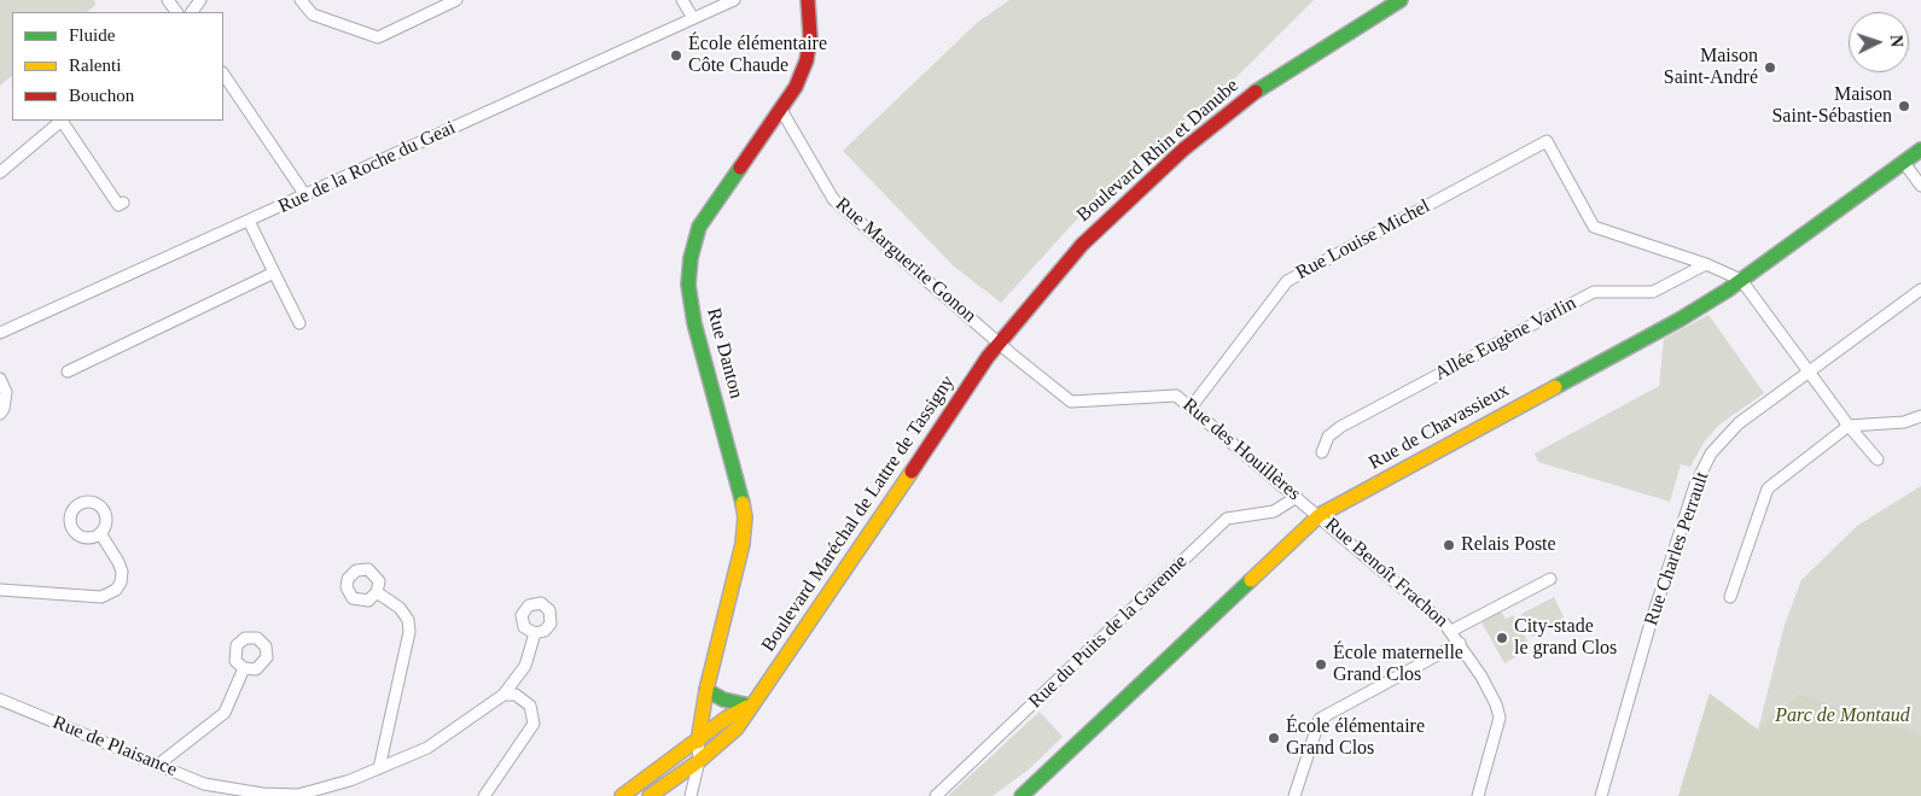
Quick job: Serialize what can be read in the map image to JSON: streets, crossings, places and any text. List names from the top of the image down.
{
  "streets": {
    "street": [
      "Boulevard Rhin et Danube",
      "Rue de la Roche du Geai",
      "Rue Louise Michel",
      "Rue Marguerite Gonon",
      "Allée Eugène Varlin",
      "Rue Danton",
      "Rue de Chavassieux",
      "Rue des Houillères",
      "Boulevard Maréchal de Lattre de Tassigny",
      "Rue Charles Perrault",
      "Rue Benoît Frachon",
      "Rue du Puits de la Garenne",
      "Rue de Plaisance"
    ]
  },
  "crossings": [
    ["Boulevard Rhin et Danube", "Rue Marguerite Gonon"],
    ["Boulevard Rhin et Danube", "Rue des Houillères"],
    ["Boulevard Rhin et Danube", "Boulevard Maréchal de Lattre de Tassigny"],
    ["Rue Louise Michel", "Allée Eugène Varlin"],
    ["Rue Louise Michel", "Rue des Houillères"],
    ["Rue Marguerite Gonon", "Rue Danton"],
    ["Rue Marguerite Gonon", "Rue des Houillères"],
    ["Rue Marguerite Gonon", "Boulevard Maréchal de Lattre de Tassigny"],
    ["Rue Danton", "Boulevard Maréchal de Lattre de Tassigny"],
    ["Rue de Chavassieux", "Rue des Houillères"],
    ["Rue de Chavassieux", "Rue Benoît Frachon"],
    ["Rue des Houillères", "Boulevard Maréchal de Lattre de Tassigny"],
    ["Rue des Houillères", "Rue Benoît Frachon"],
    ["Rue des Houillères", "Rue du Puits de la Garenne"]
  ],
  "parks": ["Parc de Montaud"],
  "places": [
    "École élémentaire Côte Chaude",
    "Maison Saint-André",
    "Maison Saint-Sébastien",
    "Relais Poste",
    "City-stade le grand Clos",
    "École maternelle Grand Clos",
    "École élémentaire Grand Clos"
  ],
  "legend": ["Fluide", "Ralenti", "Bouchon"],
  "north": "right"
}
